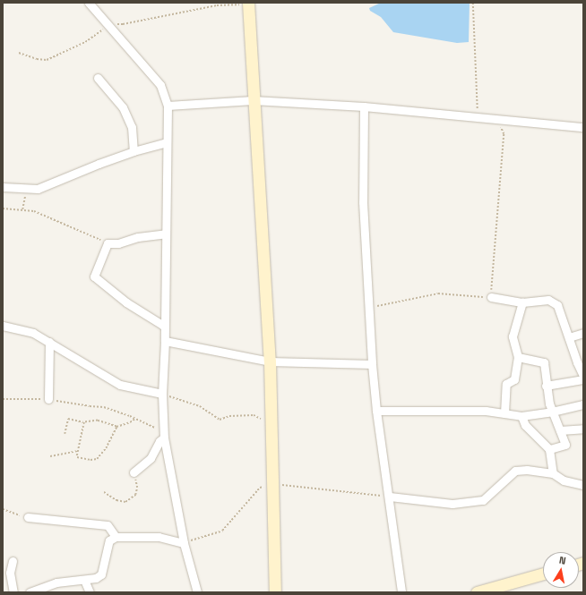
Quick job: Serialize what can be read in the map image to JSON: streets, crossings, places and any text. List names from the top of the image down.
{
  "north": "top"
}
